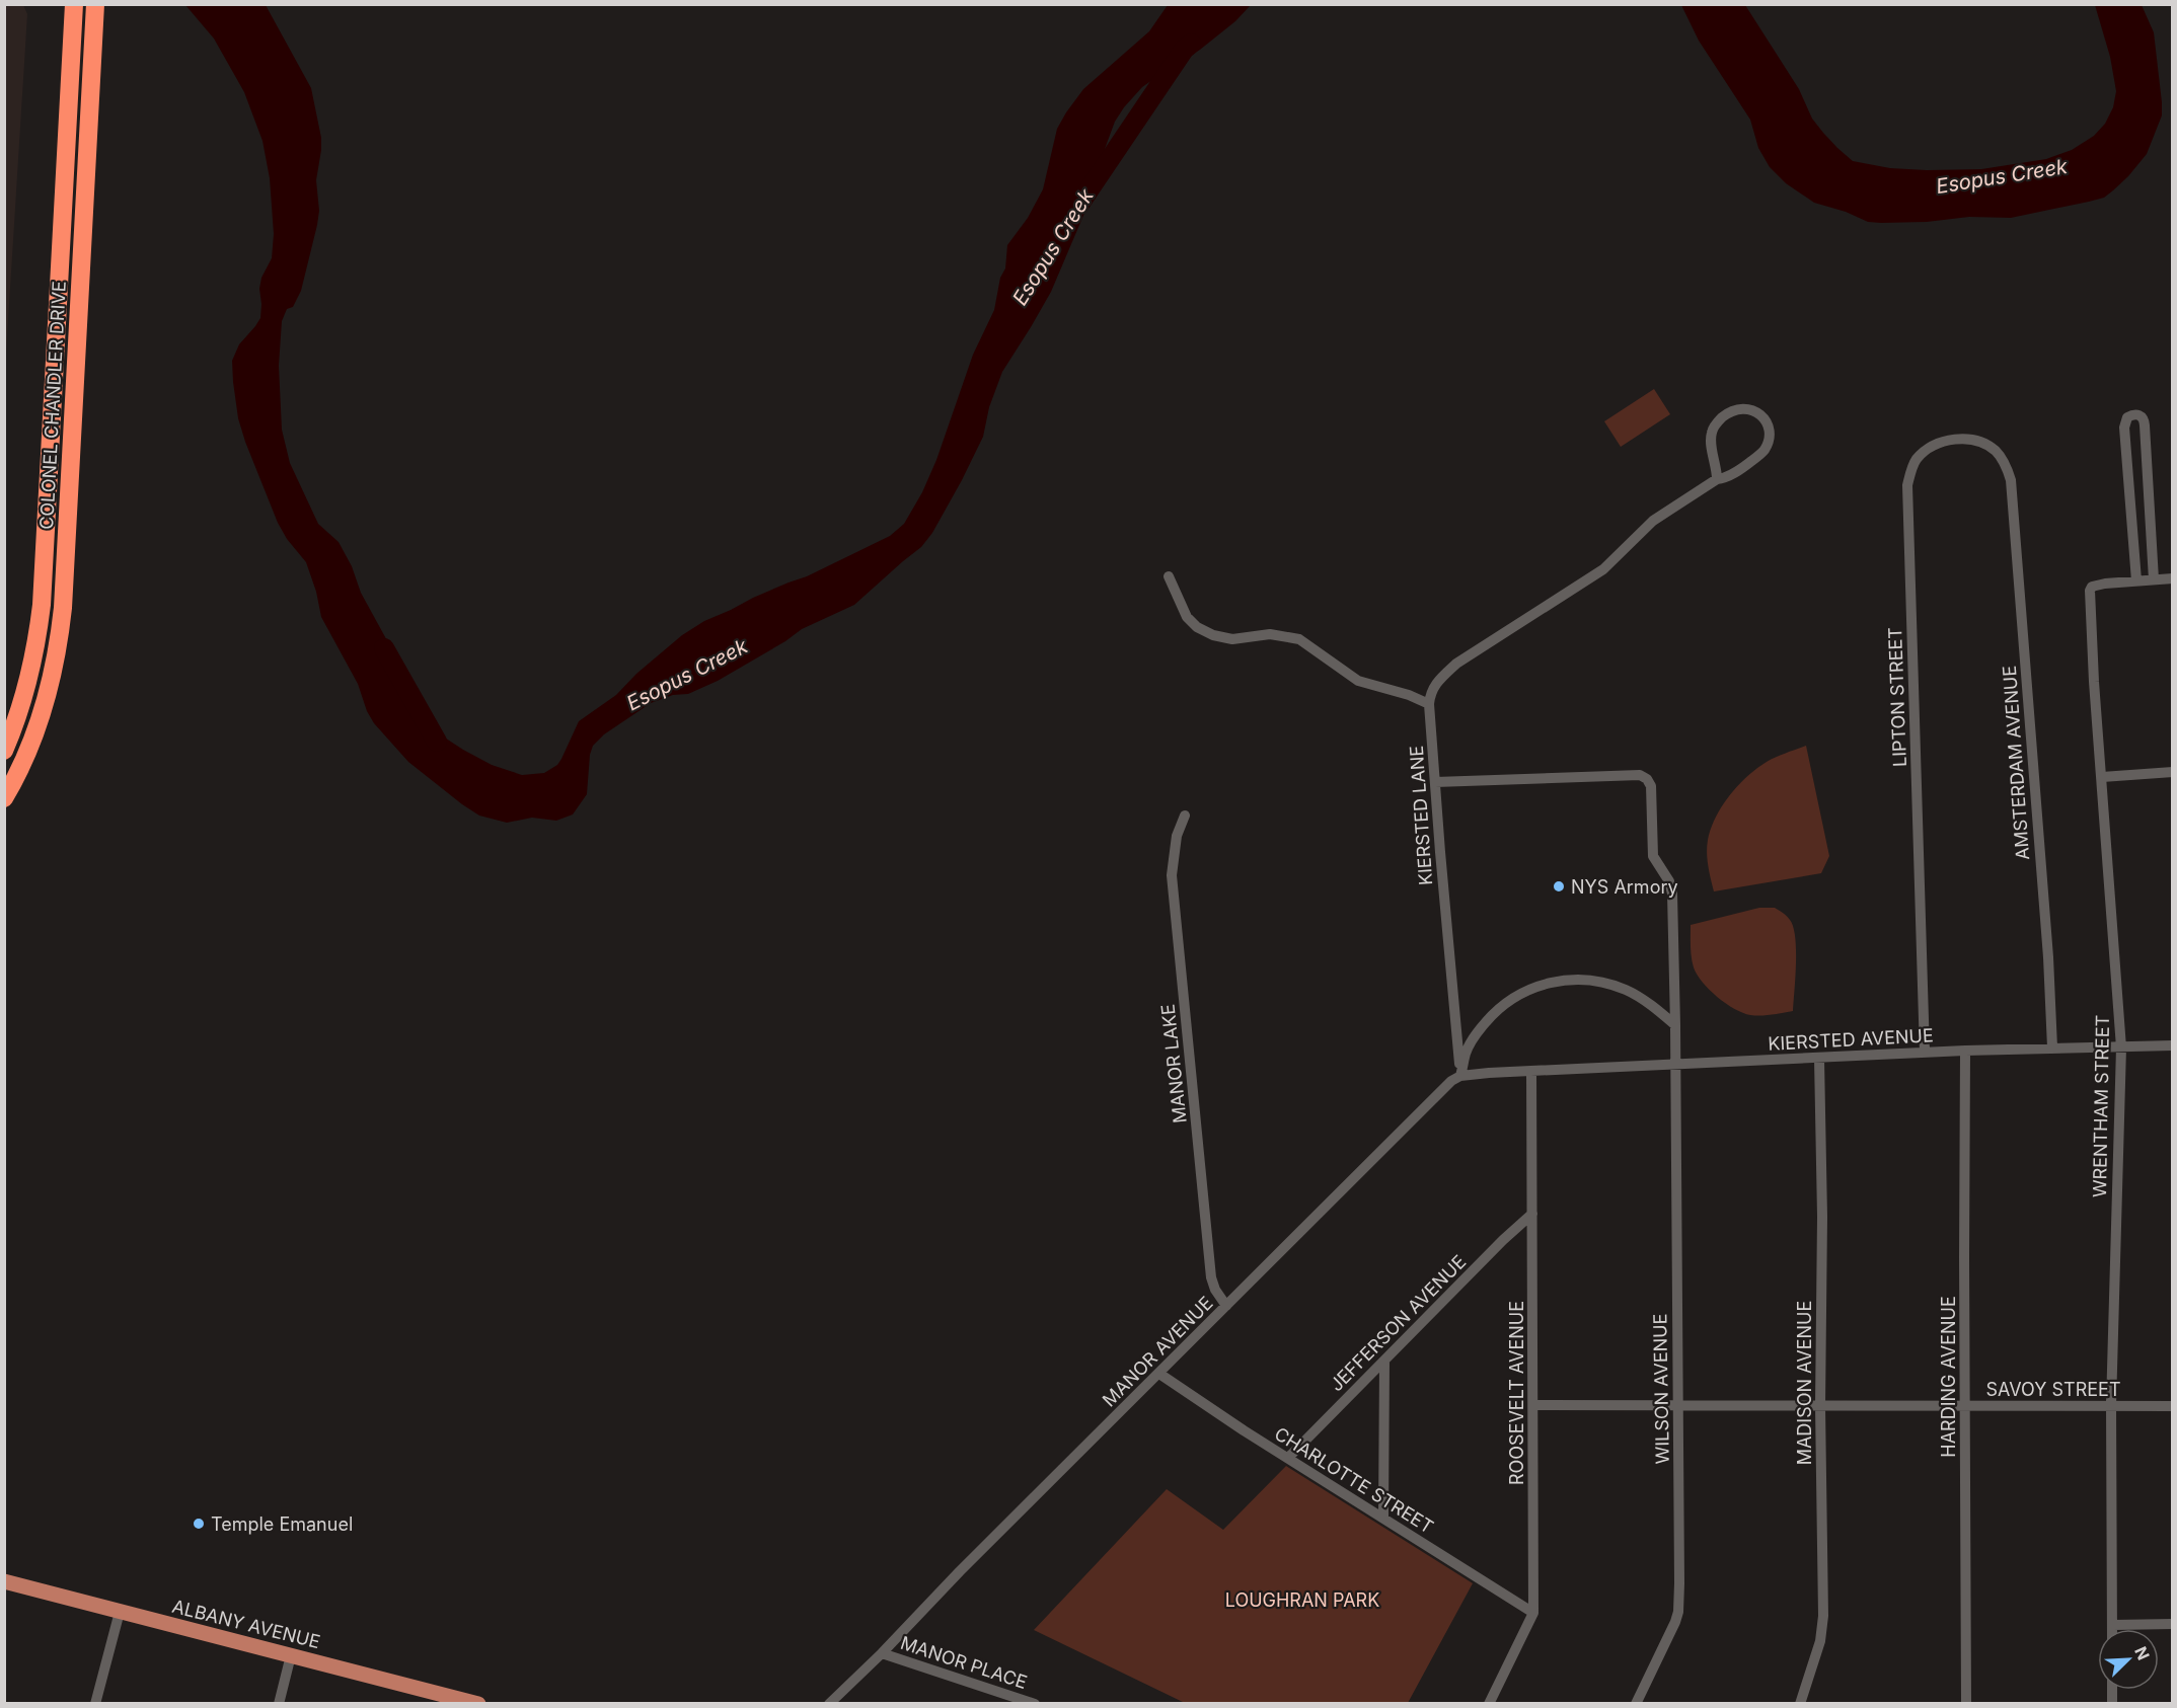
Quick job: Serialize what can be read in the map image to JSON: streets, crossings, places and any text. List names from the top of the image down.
{
  "streets": {
    "highway": ["COLONEL CHANDLER DRIVE"],
    "main road": ["ALBANY AVENUE"],
    "street": [
      "LIPTON STREET",
      "AMSTERDAM AVENUE",
      "KIERSTED LANE",
      "KIERSTED AVENUE",
      "MANOR LAKE",
      "WRENTHAM STREET",
      "JEFFERSON AVENUE",
      "MANOR AVENUE",
      "HARDING AVENUE",
      "MADISON AVENUE",
      "WILSON AVENUE",
      "SAVOY STREET",
      "ROOSEVELT AVENUE",
      "CHARLOTTE STREET",
      "MANOR PLACE"
    ]
  },
  "crossings": [
    ["LIPTON STREET", "AMSTERDAM AVENUE"],
    ["LIPTON STREET", "KIERSTED AVENUE"],
    ["AMSTERDAM AVENUE", "KIERSTED AVENUE"],
    ["KIERSTED LANE", "MANOR AVENUE"],
    ["KIERSTED LANE", "WILSON AVENUE"],
    ["KIERSTED AVENUE", "WRENTHAM STREET"],
    ["KIERSTED AVENUE", "HARDING AVENUE"],
    ["KIERSTED AVENUE", "MADISON AVENUE"],
    ["KIERSTED AVENUE", "WILSON AVENUE"],
    ["KIERSTED AVENUE", "ROOSEVELT AVENUE"],
    ["MANOR LAKE", "MANOR AVENUE"],
    ["WRENTHAM STREET", "SAVOY STREET"],
    ["JEFFERSON AVENUE", "ROOSEVELT AVENUE"],
    ["JEFFERSON AVENUE", "CHARLOTTE STREET"],
    ["MANOR AVENUE", "CHARLOTTE STREET"],
    ["MANOR AVENUE", "MANOR PLACE"],
    ["HARDING AVENUE", "SAVOY STREET"],
    ["MADISON AVENUE", "SAVOY STREET"],
    ["WILSON AVENUE", "SAVOY STREET"],
    ["SAVOY STREET", "ROOSEVELT AVENUE"],
    ["ROOSEVELT AVENUE", "CHARLOTTE STREET"]
  ],
  "water": ["Esopus Creek"],
  "parks": ["LOUGHRAN PARK"],
  "places": ["NYS Armory", "Temple Emanuel"],
  "north": "top right"
}
